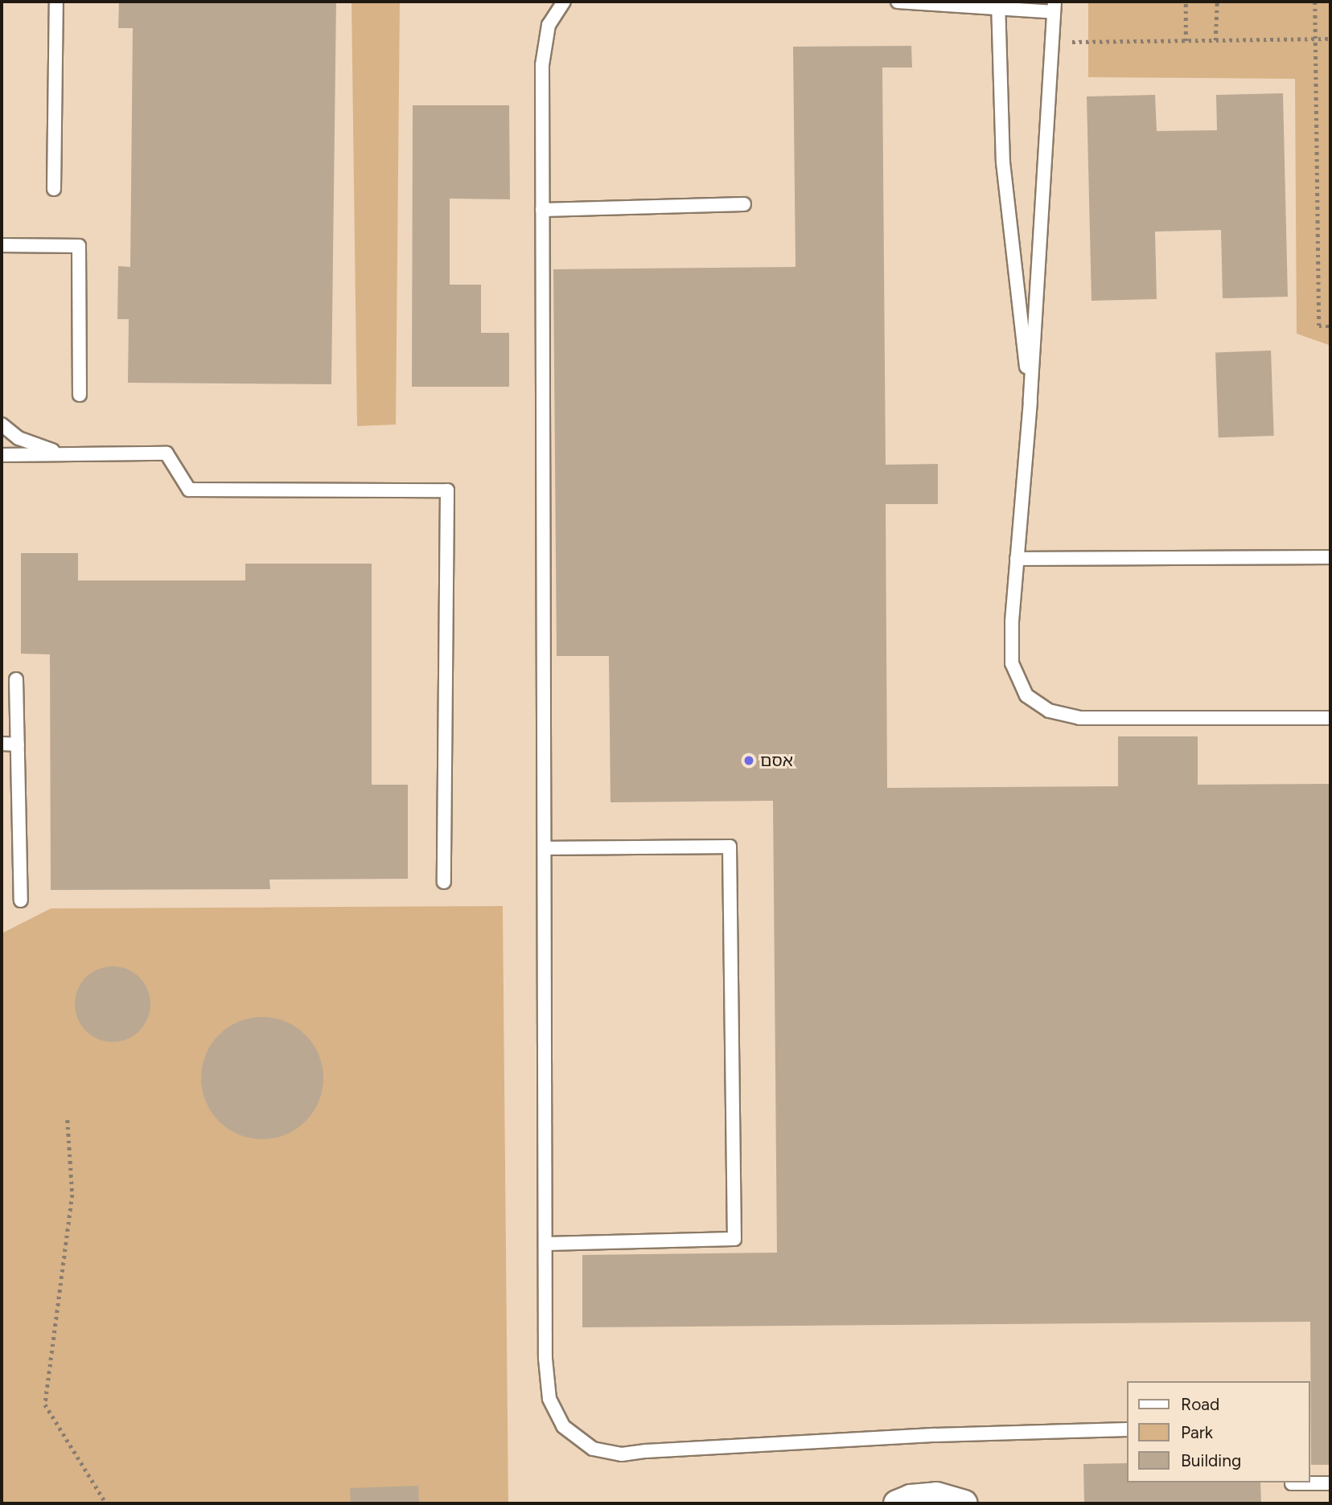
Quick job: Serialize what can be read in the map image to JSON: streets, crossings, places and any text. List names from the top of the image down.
{
  "places": ["אסם"],
  "legend": ["Road", "Park", "Building"]
}
